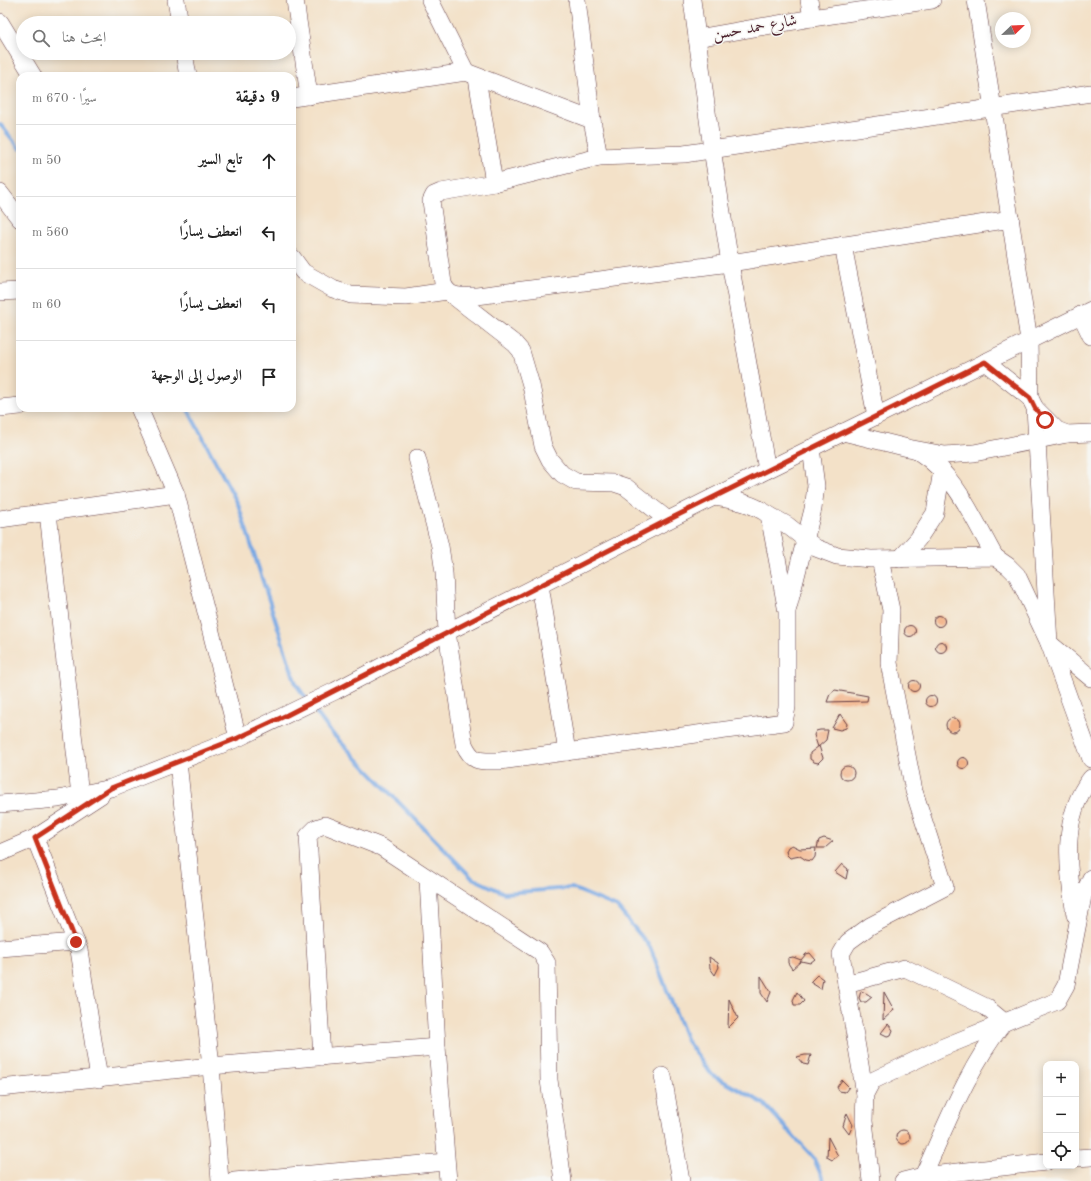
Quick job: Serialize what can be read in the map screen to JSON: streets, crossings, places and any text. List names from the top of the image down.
{
  "streets": {
    "street": ["شارع حمد حسن"]
  },
  "north": "top right",
  "page": {
    "search": "ابحث هنا",
    "heading": ["9 دقيقة", "سيرًا · 670 m"],
    "list": [
      ["تابع السير", "50 m"],
      ["انعطف يسارًا", "560 m"],
      ["انعطف يسارًا", "60 m"],
      "الوصول إلى الوجهة"
    ],
    "map_buttons": ["+", "−"]
  }
}
